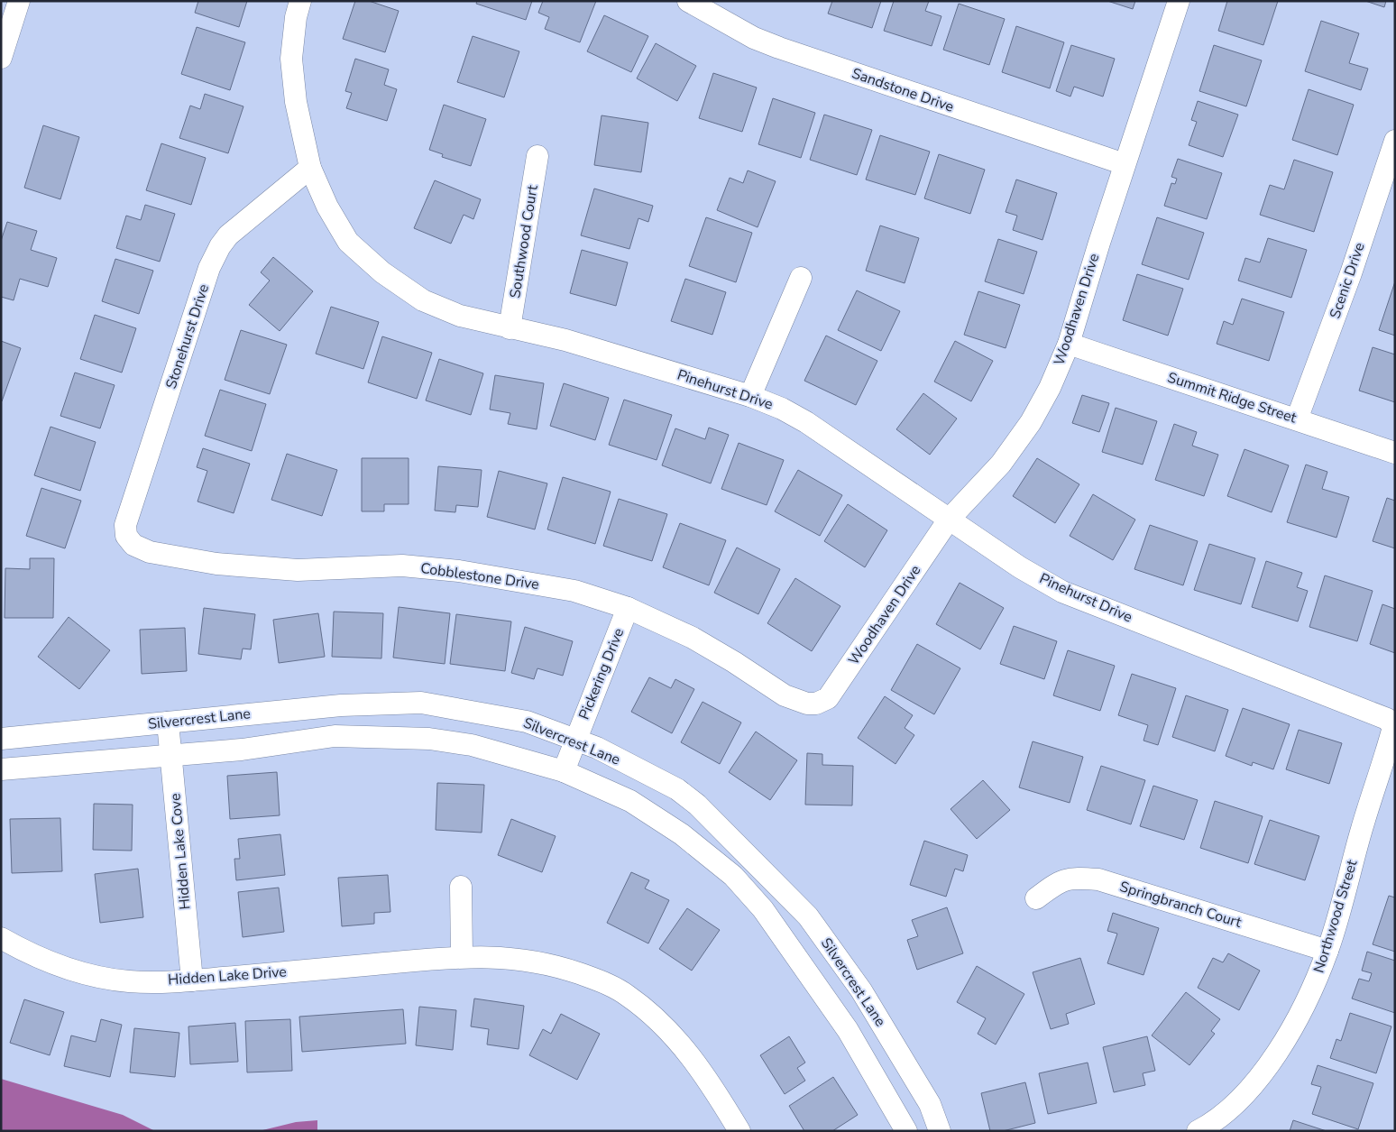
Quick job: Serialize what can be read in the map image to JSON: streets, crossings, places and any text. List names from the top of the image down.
{
  "streets": {
    "street": [
      "Sandstone Drive",
      "Southwood Court",
      "Scenic Drive",
      "Woodhaven Drive",
      "Stonehurst Drive",
      "Pinehurst Drive",
      "Summit Ridge Street",
      "Cobblestone Drive",
      "Pickering Drive",
      "Silvercrest Lane",
      "Hidden Lake Cove",
      "Springbranch Court",
      "Northwood Street",
      "Hidden Lake Drive"
    ]
  },
  "crossings": [
    ["Sandstone Drive", "Woodhaven Drive"],
    ["Southwood Court", "Pinehurst Drive"],
    ["Scenic Drive", "Summit Ridge Street"],
    ["Woodhaven Drive", "Pinehurst Drive"],
    ["Woodhaven Drive", "Summit Ridge Street"],
    ["Woodhaven Drive", "Cobblestone Drive"],
    ["Stonehurst Drive", "Pinehurst Drive"],
    ["Stonehurst Drive", "Cobblestone Drive"],
    ["Pinehurst Drive", "Northwood Street"],
    ["Cobblestone Drive", "Pickering Drive"],
    ["Pickering Drive", "Silvercrest Lane"],
    ["Silvercrest Lane", "Hidden Lake Cove"],
    ["Hidden Lake Cove", "Hidden Lake Drive"],
    ["Springbranch Court", "Northwood Street"]
  ]
}
